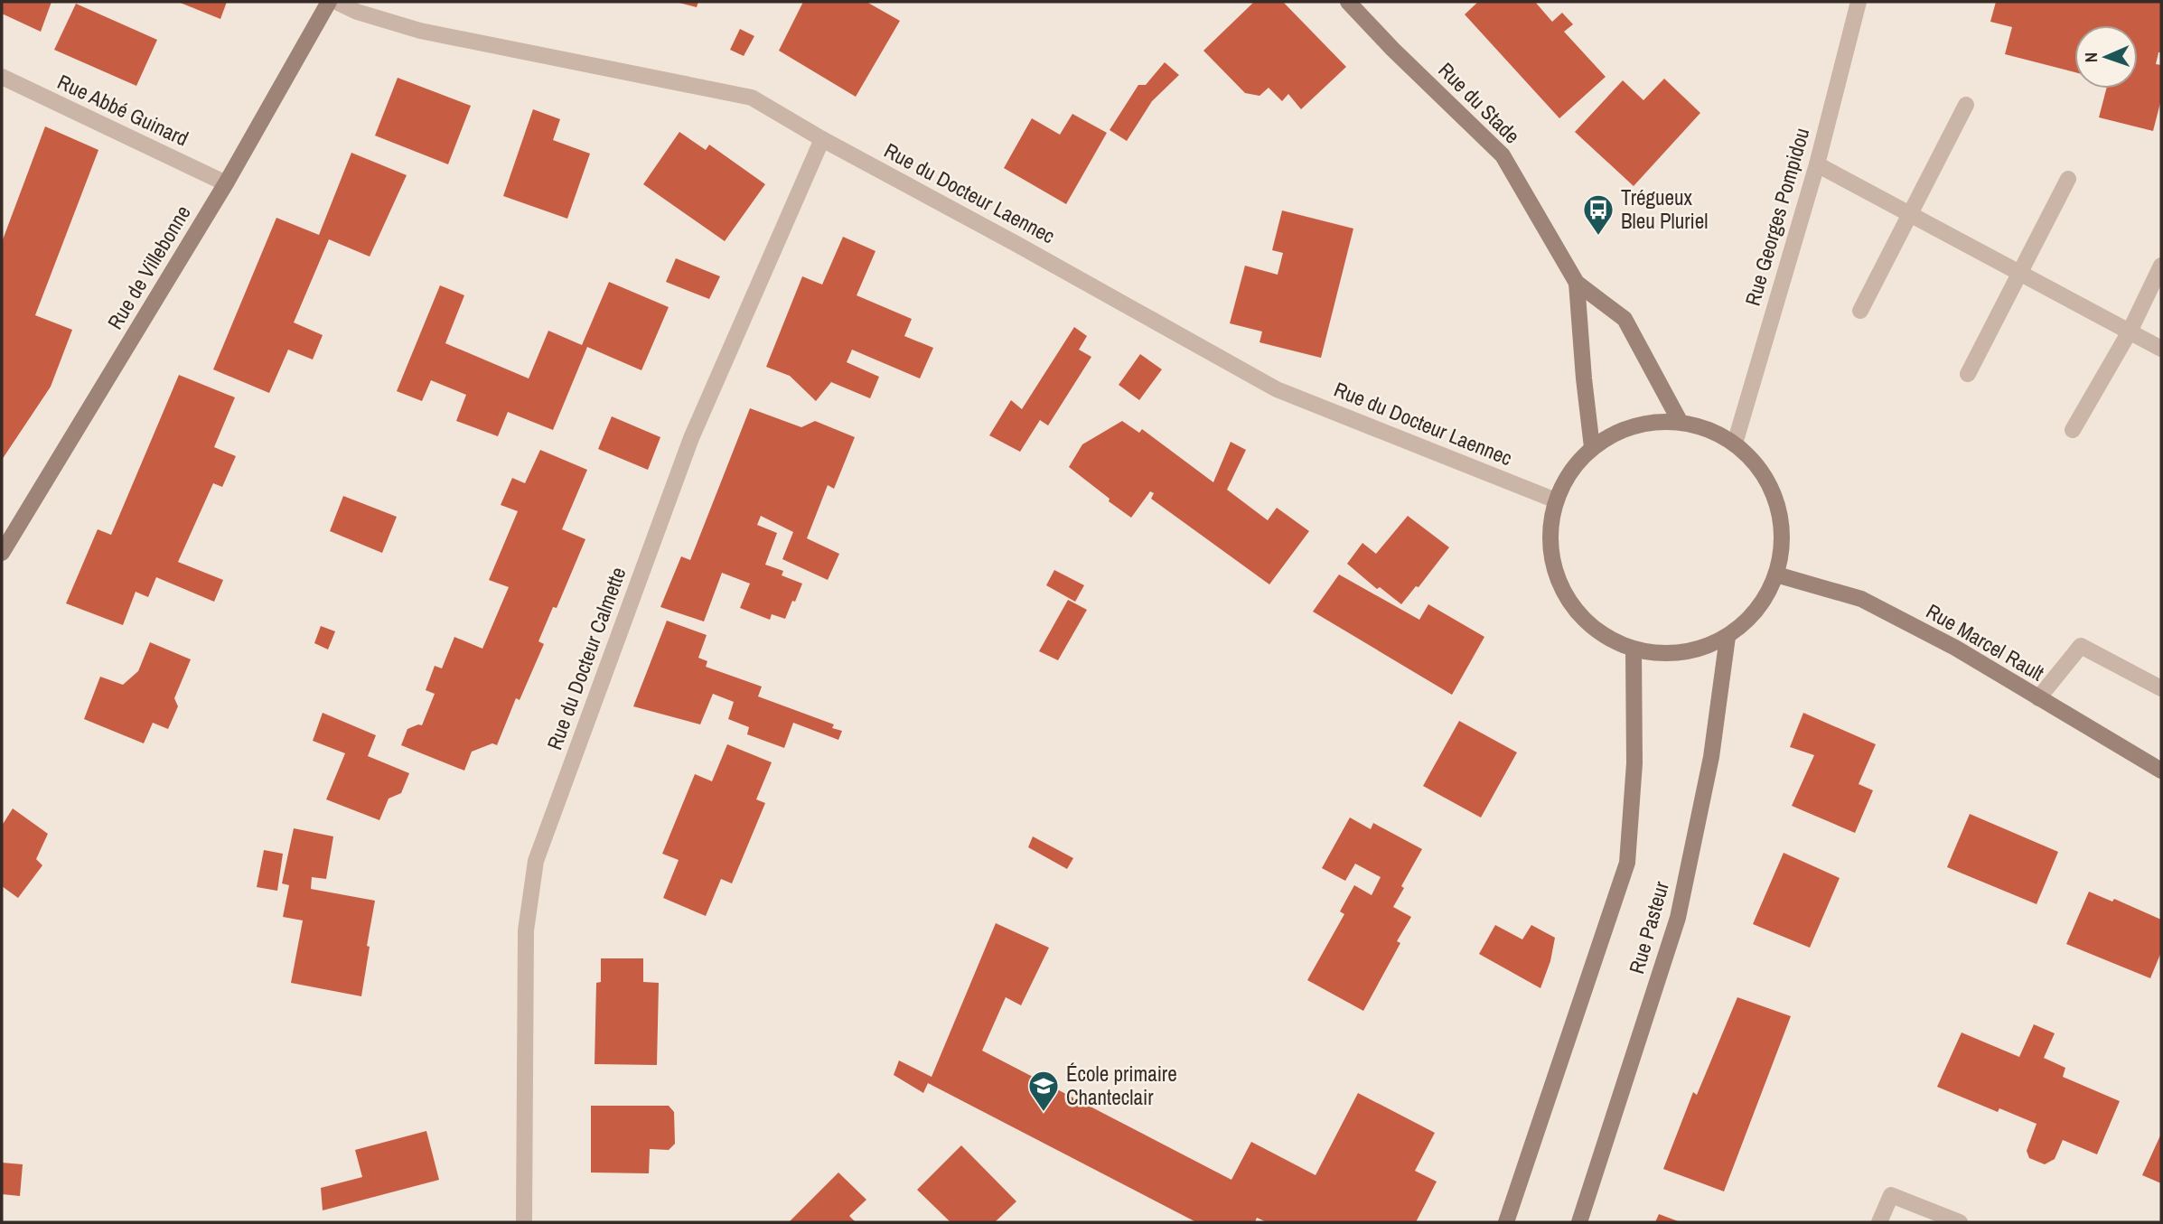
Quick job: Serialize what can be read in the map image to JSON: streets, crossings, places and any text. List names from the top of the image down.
{
  "streets": {
    "street": [
      "Rue du Stade",
      "Rue Abbé Guinard",
      "Rue du Docteur Laennec",
      "Rue Georges Pompidou",
      "Rue de Villebonne",
      "Rue Marcel Rault",
      "Rue du Docteur Calmette",
      "Rue Pasteur"
    ]
  },
  "crossings": [
    ["Rue Abbé Guinard", "Rue de Villebonne"],
    ["Rue du Docteur Laennec", "Rue du Docteur Calmette"]
  ],
  "places": {
    "bus stop": ["Trégueux Bleu Pluriel"],
    "school or university": ["École primaire Chanteclair"]
  },
  "north": "left"
}
